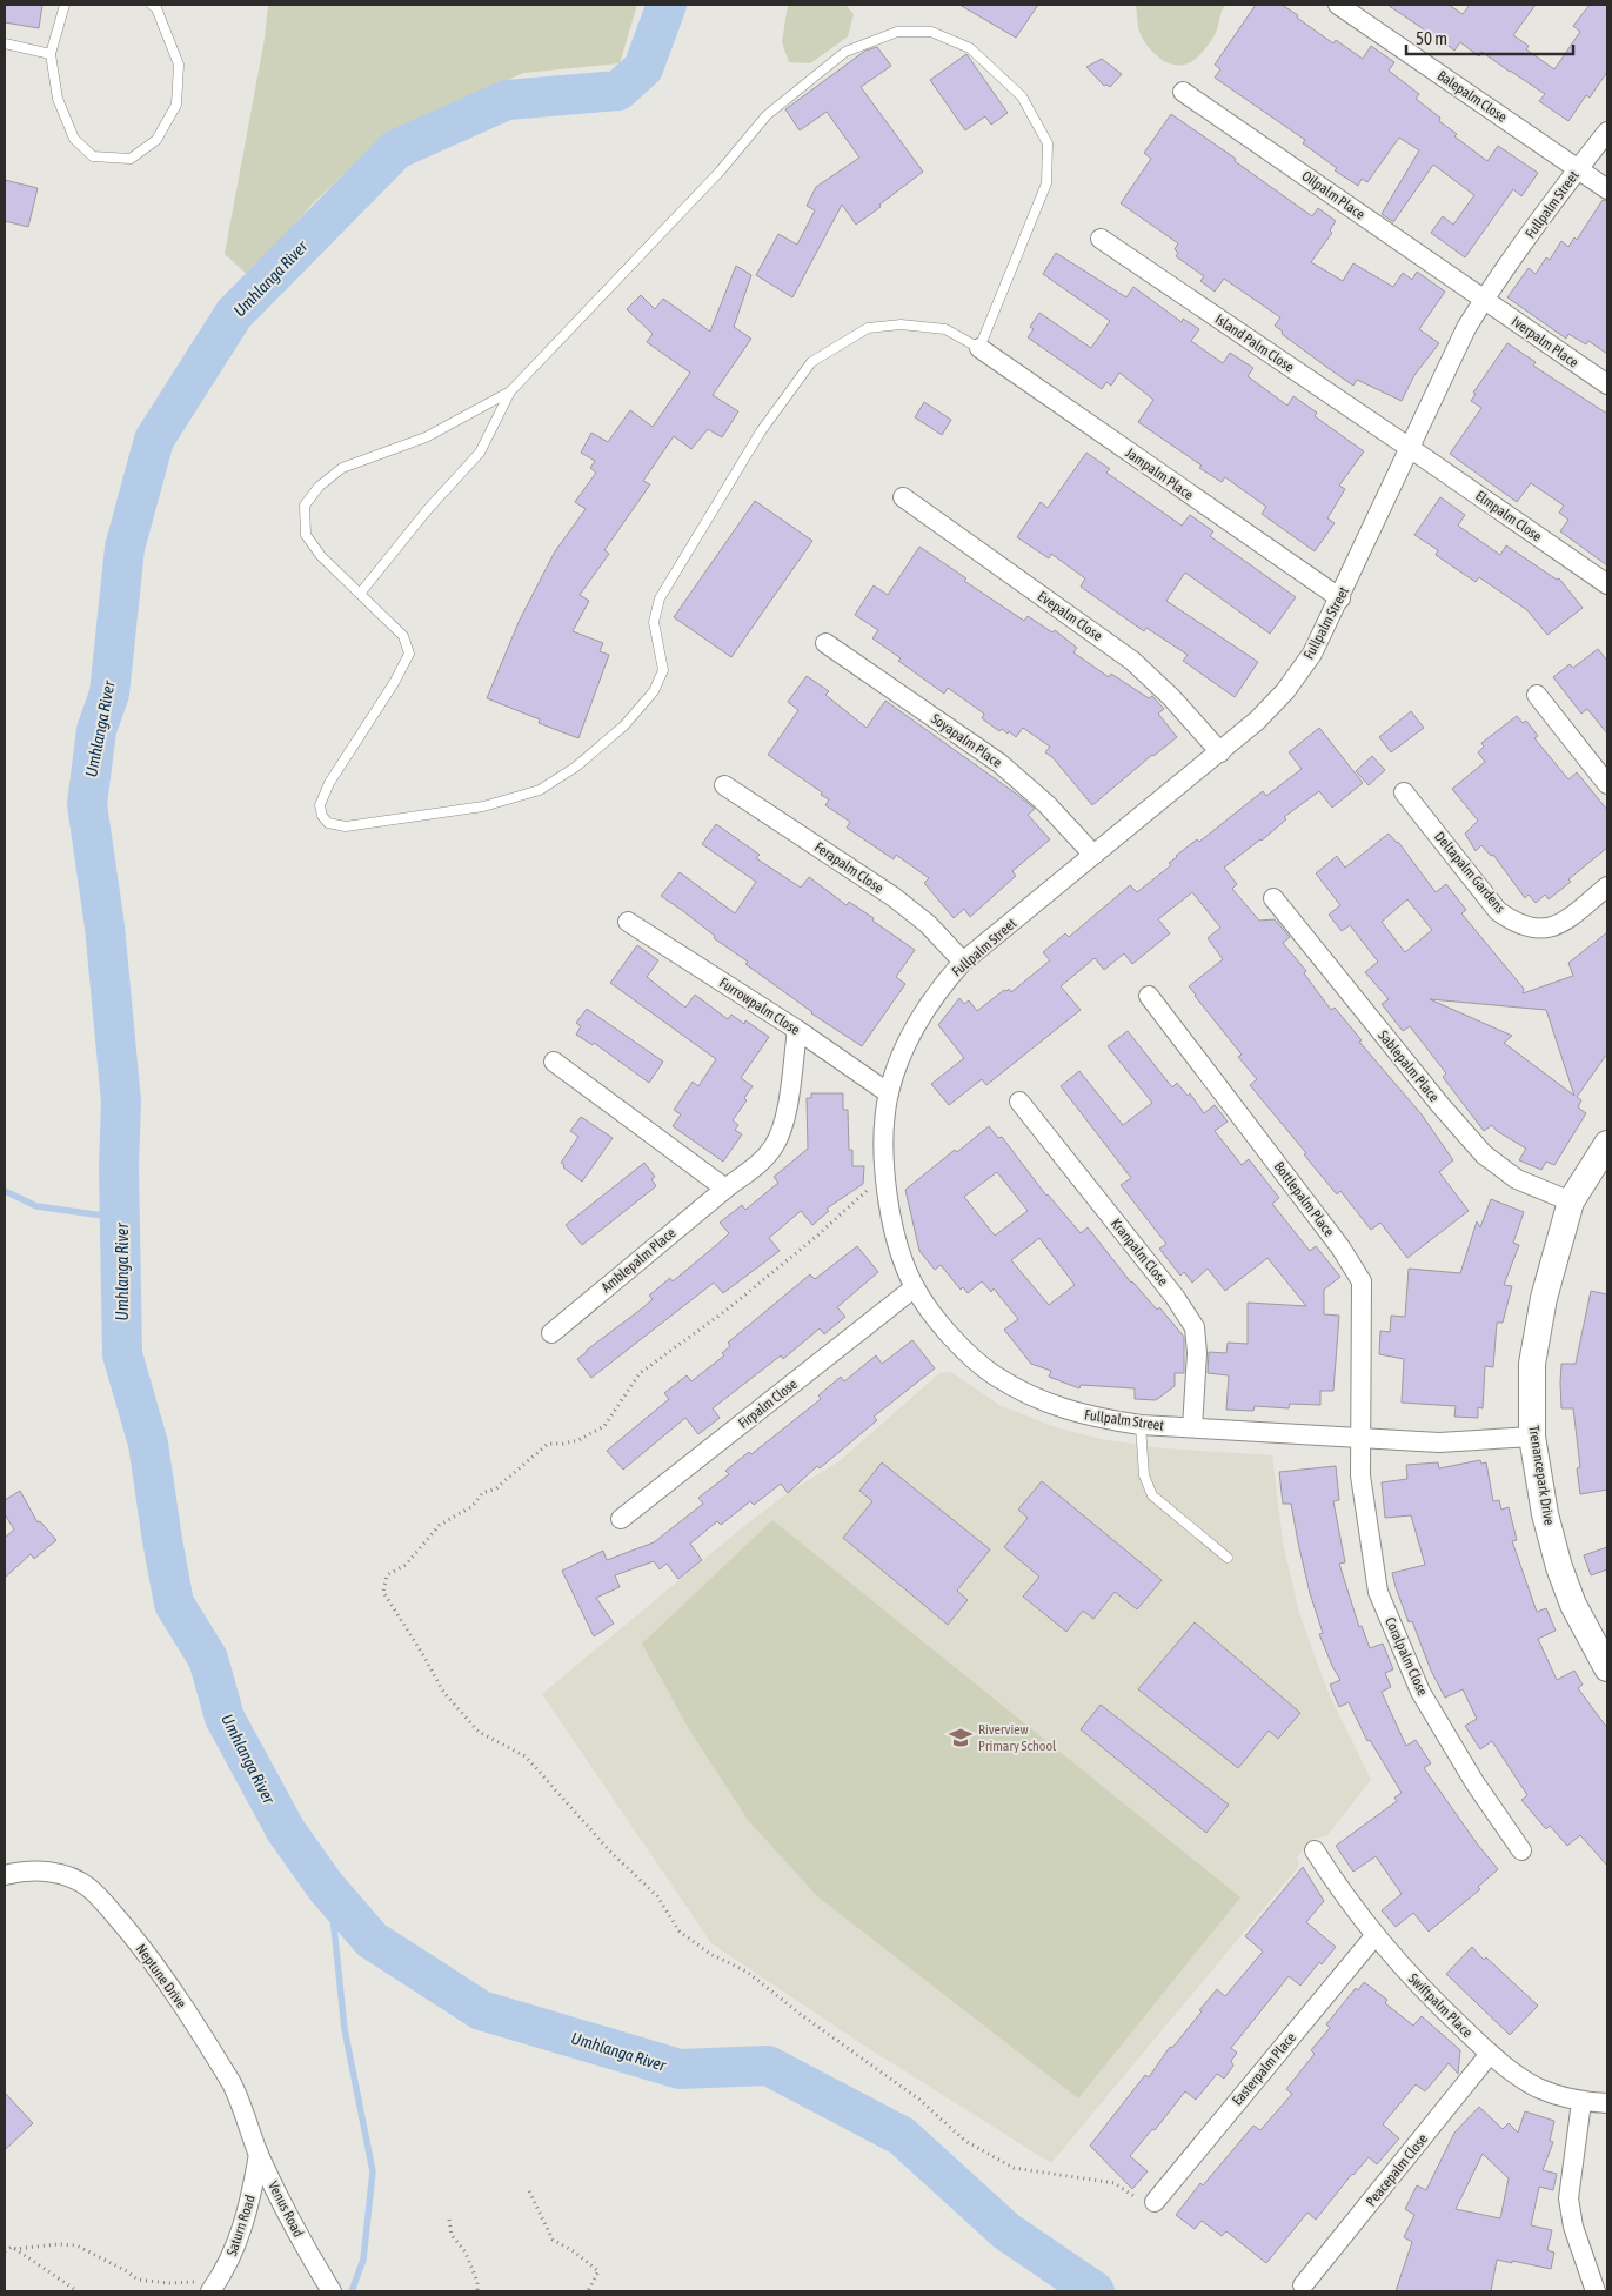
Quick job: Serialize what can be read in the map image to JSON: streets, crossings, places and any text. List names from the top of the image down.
{
  "streets": {
    "street": [
      "Balepalm Close",
      "Oilpalm Place",
      "Fullpalm Street",
      "Iverpalm Place",
      "Island Palm Close",
      "Jampalm Place",
      "Elmpalm Close",
      "Evepalm Close",
      "Soyapalm Place",
      "Ferapalm Close",
      "Deltapalm Gardens",
      "Furrowpalm Close",
      "Sablepalm Place",
      "Bottlepalm Place",
      "Kranpalm Close",
      "Amblepalm Place",
      "Firpalm Close",
      "Trenancepark Drive",
      "Coralpalm Close",
      "Neptune Drive",
      "Swiftpalm Place",
      "Easterpalm Place",
      "Peacepalm Close",
      "Venus Road",
      "Saturn Road"
    ]
  },
  "crossings": [
    ["Balepalm Close", "Fullpalm Street"],
    ["Oilpalm Place", "Fullpalm Street"],
    ["Oilpalm Place", "Iverpalm Place"],
    ["Fullpalm Street", "Iverpalm Place"],
    ["Fullpalm Street", "Island Palm Close"],
    ["Fullpalm Street", "Jampalm Place"],
    ["Fullpalm Street", "Elmpalm Close"],
    ["Fullpalm Street", "Evepalm Close"],
    ["Fullpalm Street", "Soyapalm Place"],
    ["Fullpalm Street", "Ferapalm Close"],
    ["Fullpalm Street", "Furrowpalm Close"],
    ["Fullpalm Street", "Bottlepalm Place"],
    ["Fullpalm Street", "Kranpalm Close"],
    ["Fullpalm Street", "Firpalm Close"],
    ["Fullpalm Street", "Trenancepark Drive"],
    ["Fullpalm Street", "Coralpalm Close"],
    ["Island Palm Close", "Elmpalm Close"],
    ["Furrowpalm Close", "Amblepalm Place"],
    ["Sablepalm Place", "Trenancepark Drive"],
    ["Bottlepalm Place", "Coralpalm Close"],
    ["Neptune Drive", "Venus Road"],
    ["Neptune Drive", "Saturn Road"],
    ["Swiftpalm Place", "Easterpalm Place"],
    ["Swiftpalm Place", "Peacepalm Close"],
    ["Venus Road", "Saturn Road"]
  ],
  "water": ["Umhlanga River"],
  "places": {
    "school or university": ["Riverview Primary School"]
  },
  "scale_bar": "50 m"
}
